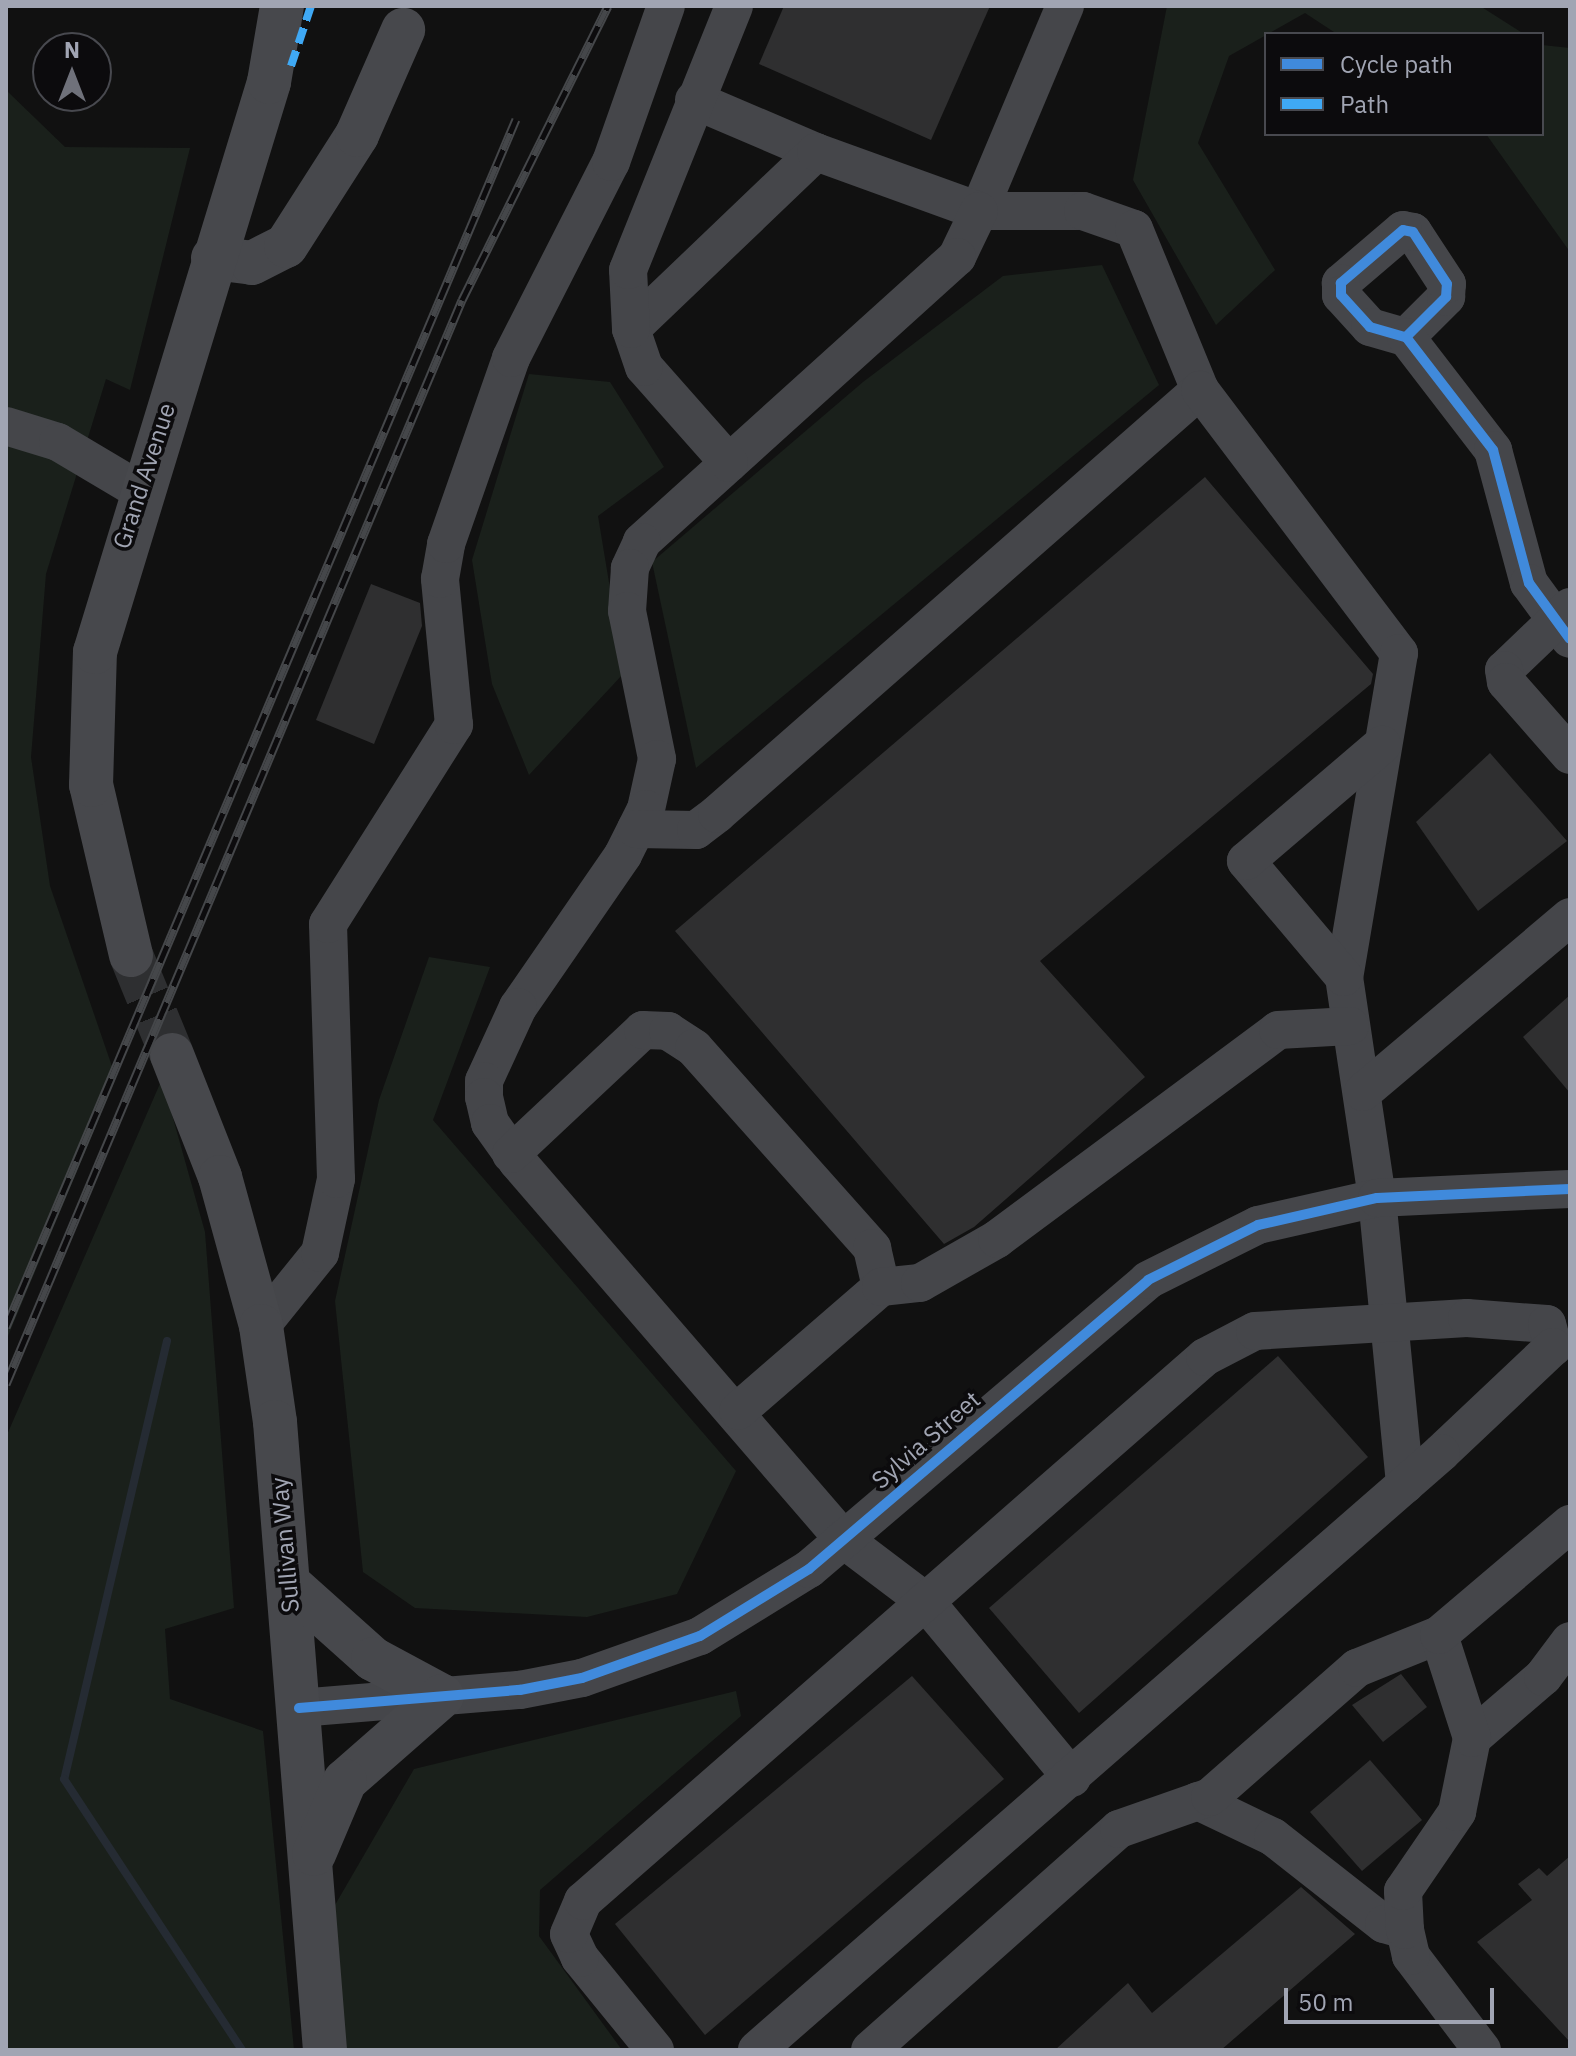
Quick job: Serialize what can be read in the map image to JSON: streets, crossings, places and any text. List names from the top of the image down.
{
  "streets": {
    "main road": ["Grand Avenue", "Sullivan Way"],
    "street": ["Sylvia Street"]
  },
  "crossings": [
    ["Sylvia Street", "Sullivan Way"]
  ],
  "legend": ["Cycle path", "Path"],
  "scale_bar": "50 m",
  "north": "top"
}
